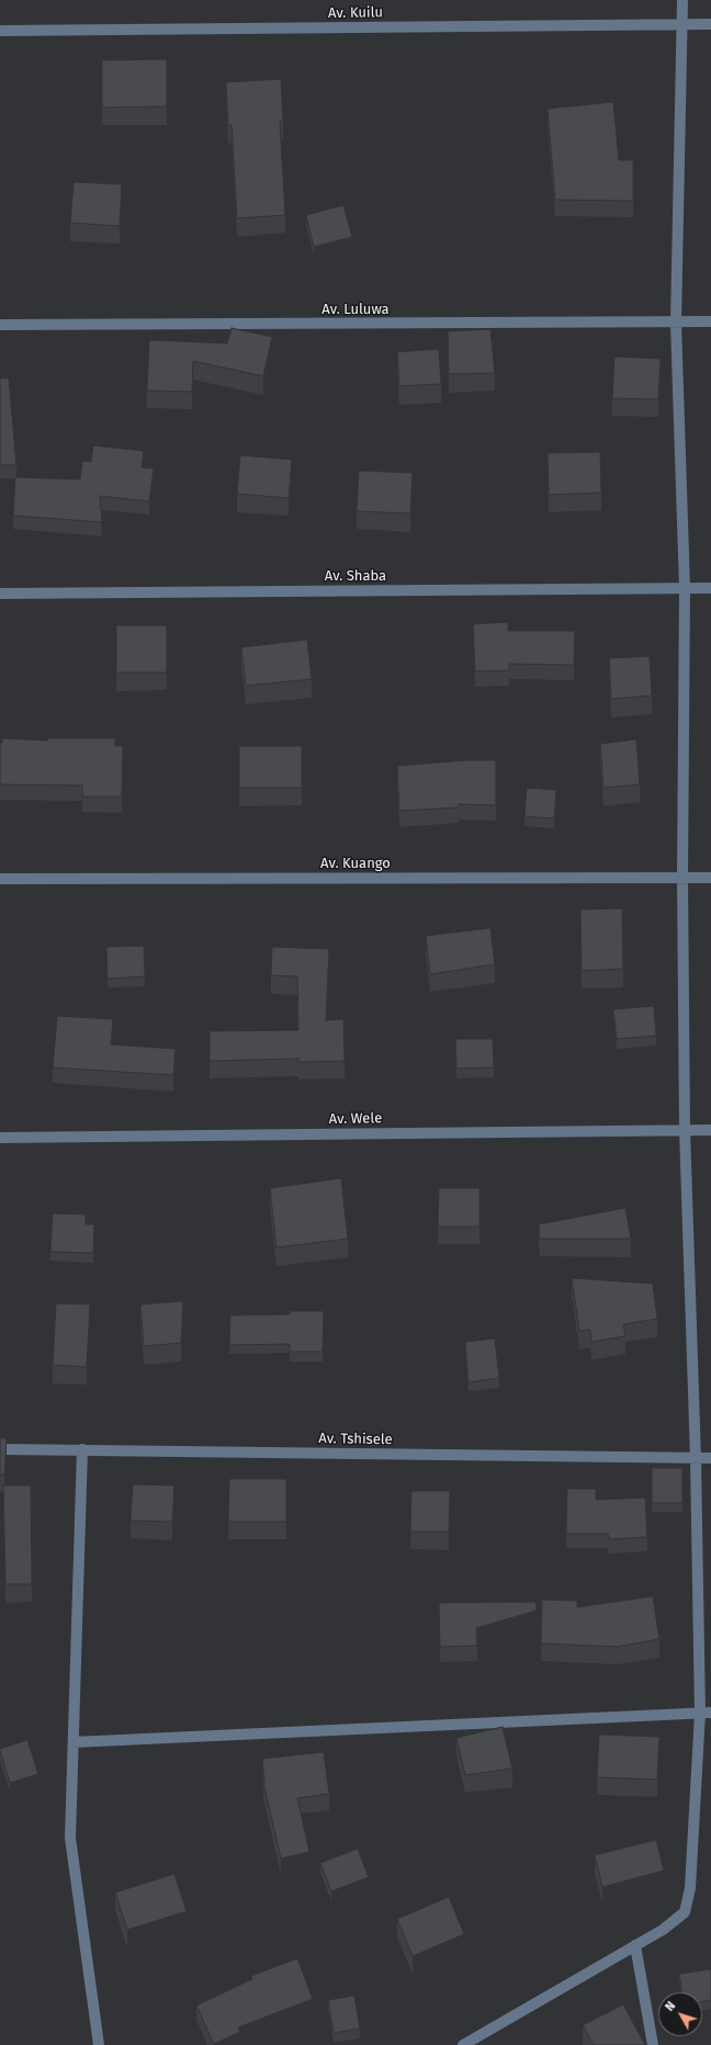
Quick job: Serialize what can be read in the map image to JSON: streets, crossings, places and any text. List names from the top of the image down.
{
  "streets": {
    "street": [
      "Av. Kuilu",
      "Av. Luluwa",
      "Av. Shaba",
      "Av. Kuango",
      "Av. Wele",
      "Av. Tshisele"
    ]
  },
  "north": "top left"
}
